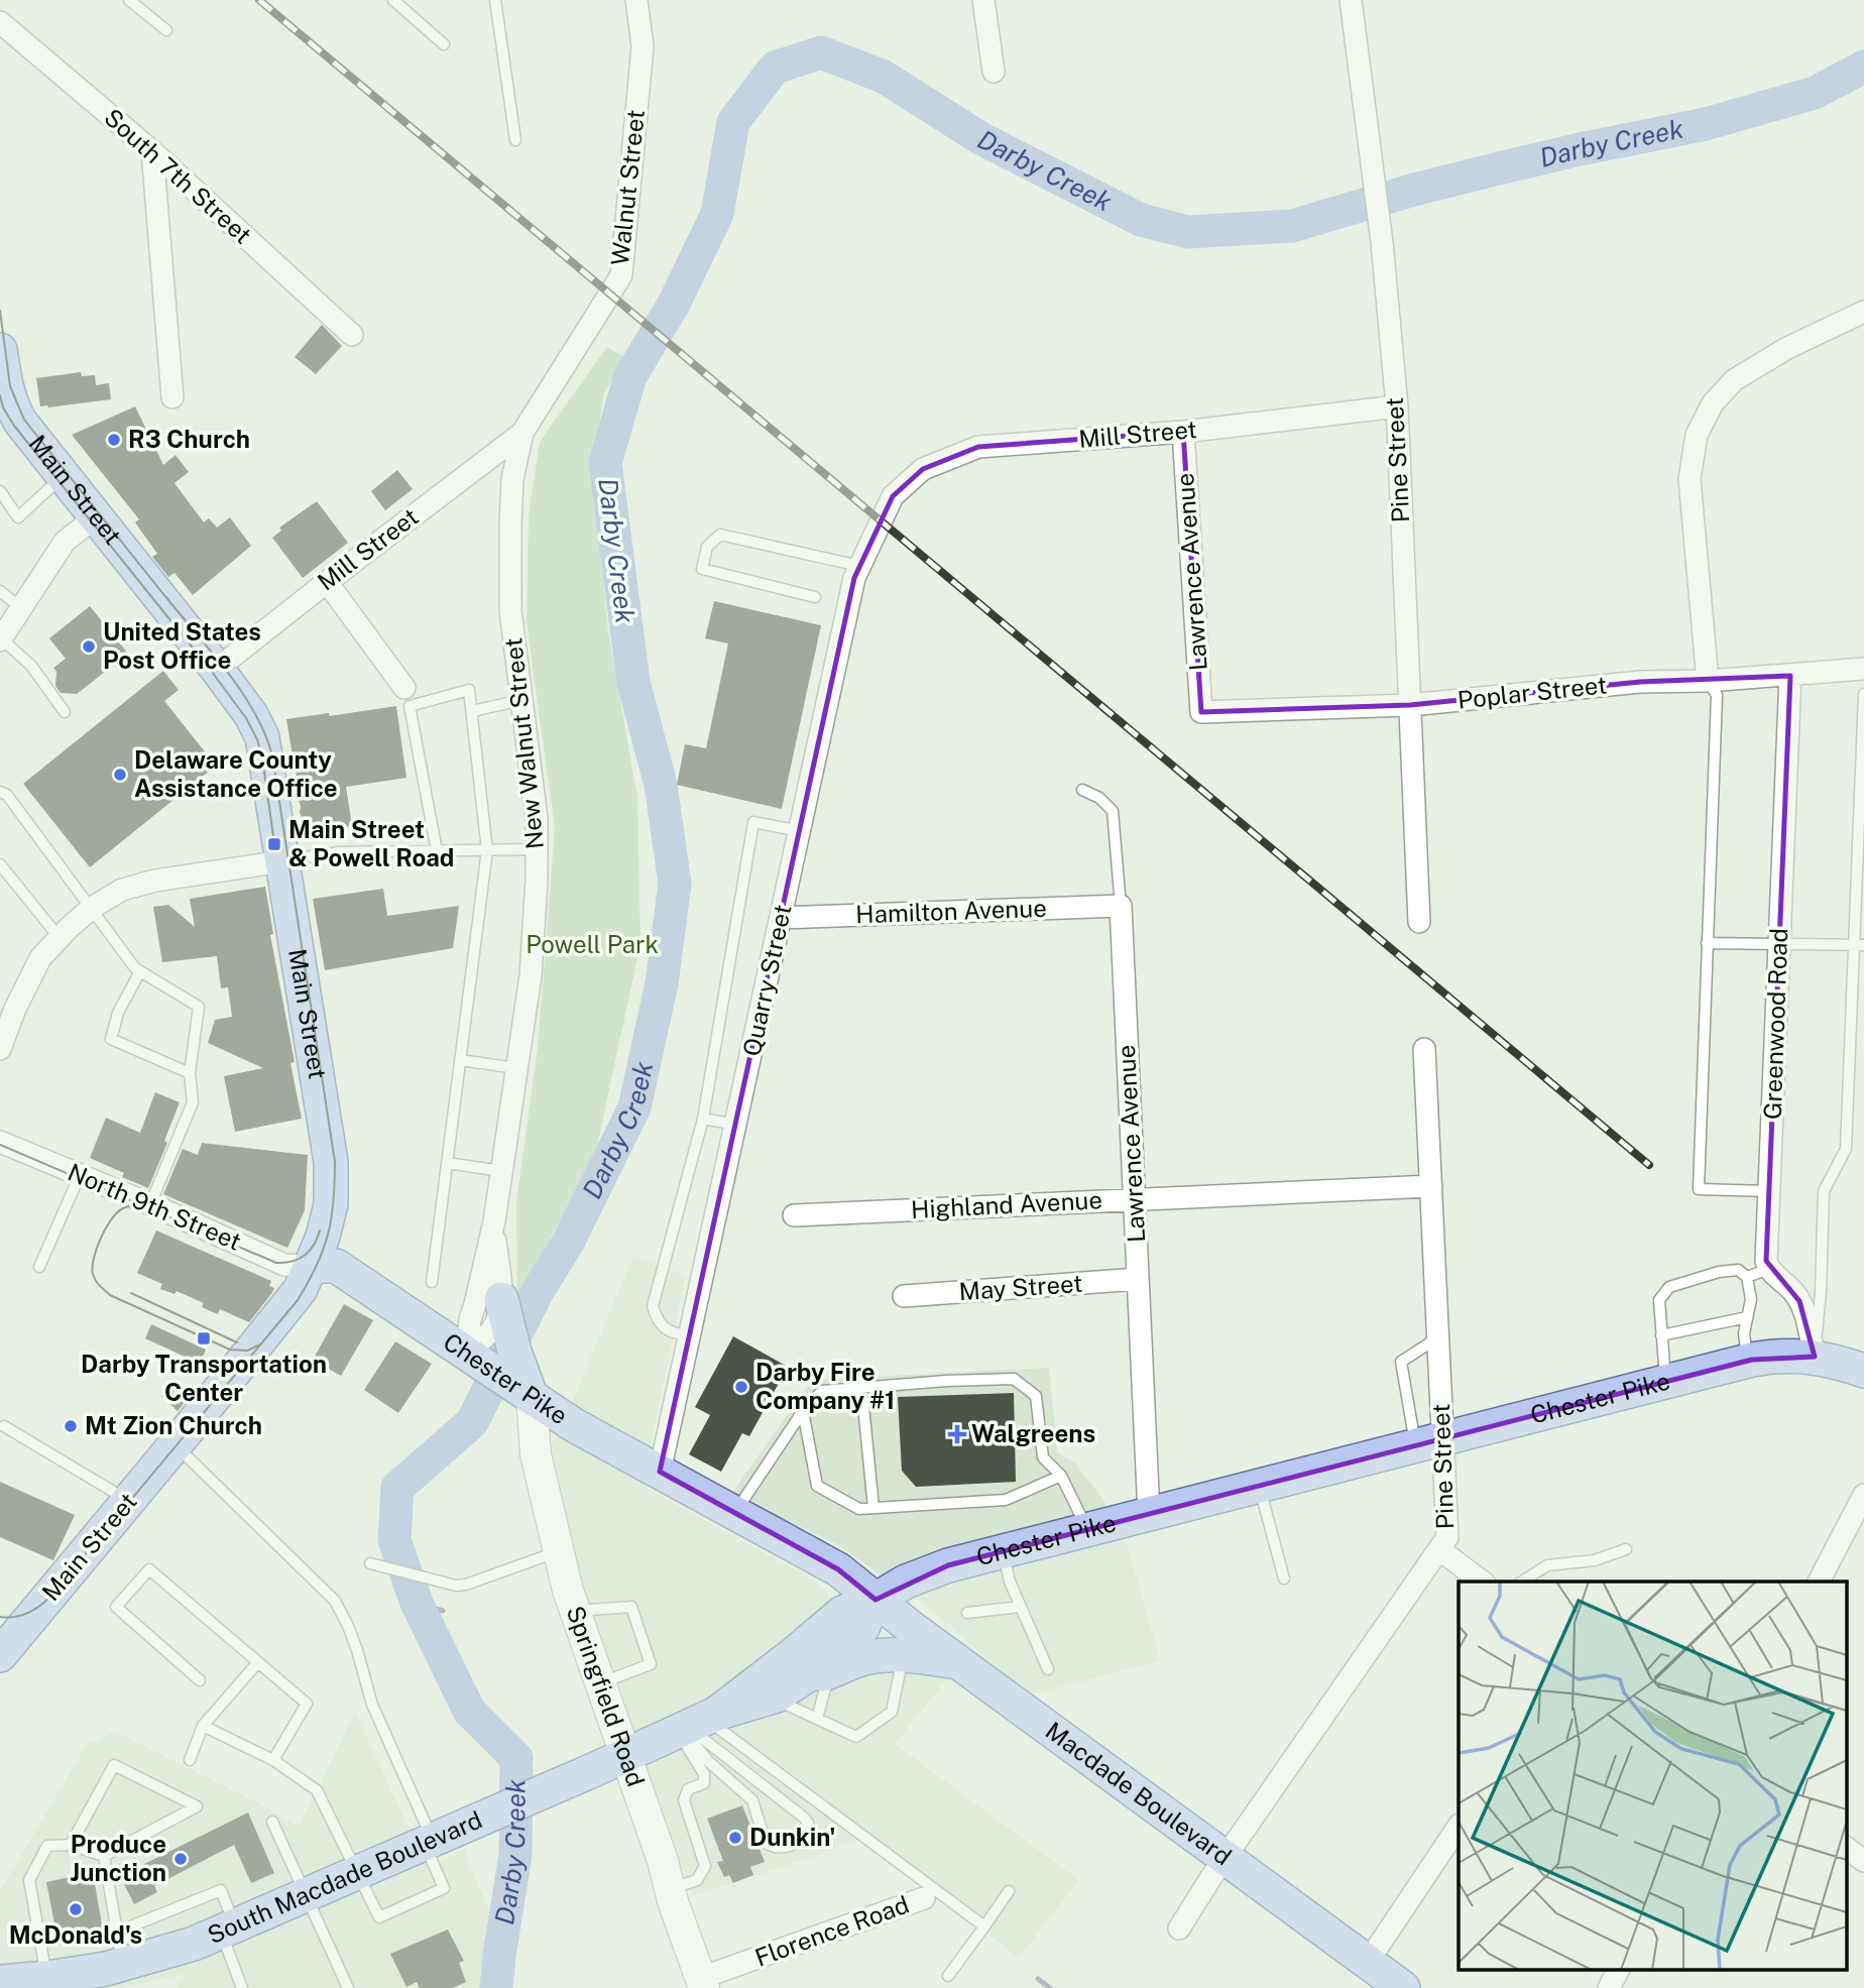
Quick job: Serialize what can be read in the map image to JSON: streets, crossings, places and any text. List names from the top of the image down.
{
  "streets": {
    "main road": [
      "Main Street",
      "Chester Pike",
      "Macdade Boulevard",
      "South Macdade Boulevard"
    ],
    "street": [
      "South 7th Street",
      "Walnut Street",
      "Mill Street",
      "Pine Street",
      "Lawrence Avenue",
      "Poplar Street",
      "New Walnut Street",
      "Hamilton Avenue",
      "Quarry Street",
      "Greenwood Road",
      "Highland Avenue",
      "North 9th Street",
      "May Street",
      "Springfield Road",
      "Florence Road"
    ]
  },
  "crossings": [
    ["Walnut Street", "Mill Street"],
    ["Walnut Street", "New Walnut Street"],
    ["Mill Street", "Pine Street"],
    ["Mill Street", "Main Street"],
    ["Mill Street", "Lawrence Avenue"],
    ["Mill Street", "New Walnut Street"],
    ["Mill Street", "Quarry Street"],
    ["Pine Street", "Poplar Street"],
    ["Pine Street", "Highland Avenue"],
    ["Pine Street", "Chester Pike"],
    ["Pine Street", "Macdade Boulevard"],
    ["Main Street", "North 9th Street"],
    ["Main Street", "Chester Pike"],
    ["Lawrence Avenue", "Poplar Street"],
    ["Lawrence Avenue", "Hamilton Avenue"],
    ["Lawrence Avenue", "Highland Avenue"],
    ["Lawrence Avenue", "May Street"],
    ["Lawrence Avenue", "Chester Pike"],
    ["Poplar Street", "Greenwood Road"],
    ["New Walnut Street", "Chester Pike"],
    ["Hamilton Avenue", "Quarry Street"],
    ["Quarry Street", "Chester Pike"],
    ["North 9th Street", "Chester Pike"],
    ["Chester Pike", "Springfield Road"],
    ["Chester Pike", "Macdade Boulevard"],
    ["Chester Pike", "South Macdade Boulevard"],
    ["Springfield Road", "South Macdade Boulevard"],
    ["Springfield Road", "Florence Road"],
    ["Macdade Boulevard", "South Macdade Boulevard"]
  ],
  "water": ["Darby Creek"],
  "parks": ["Powell Park"],
  "places": {
    "other": [
      "R3 Church",
      "United States Post Office",
      "Delaware County Assistance Office",
      "Darby Fire Company #1",
      "Mt Zion Church",
      "Dunkin'",
      "Produce Junction",
      "McDonald's"
    ],
    "transit": ["Main Street & Powell Road", "Darby Transportation Center"],
    "health": ["Walgreens"]
  }
}
